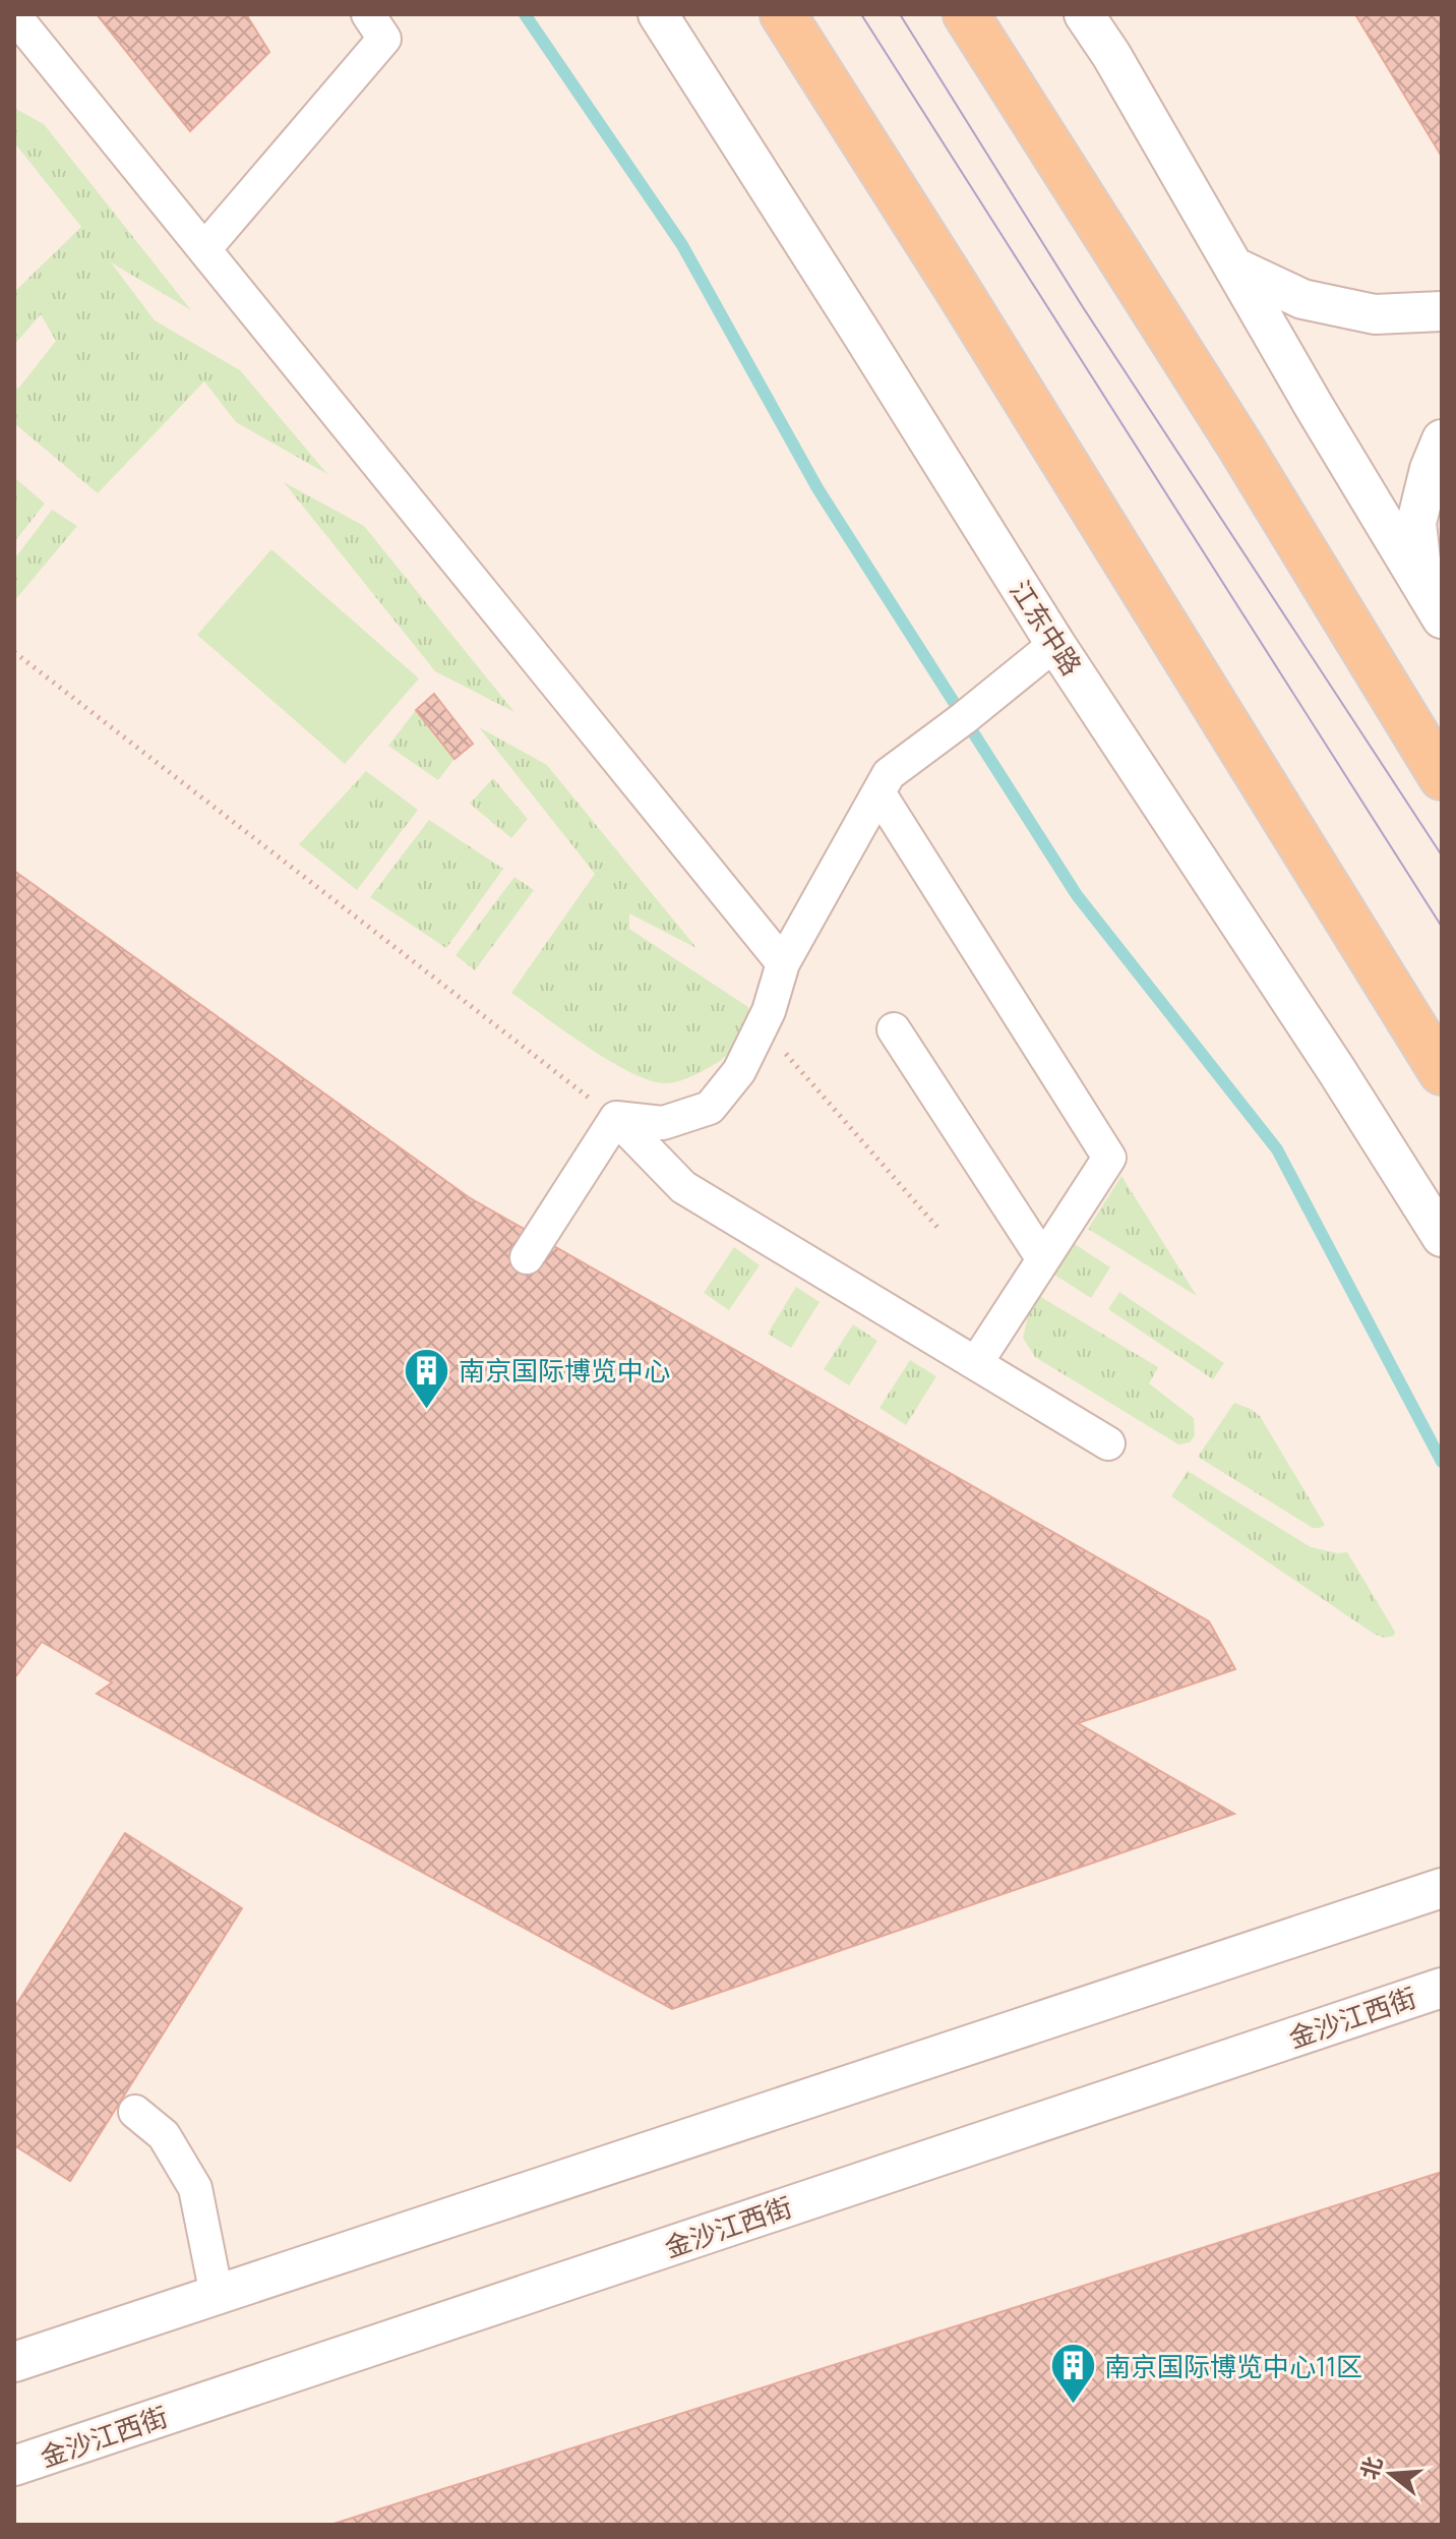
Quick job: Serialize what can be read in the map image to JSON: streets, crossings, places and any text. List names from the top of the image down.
{
  "streets": {
    "street": ["江东中路", "金沙江西街"]
  },
  "places": {
    "building": ["南京国际博览中心", "南京国际博览中心11区"]
  },
  "north": "left"
}
